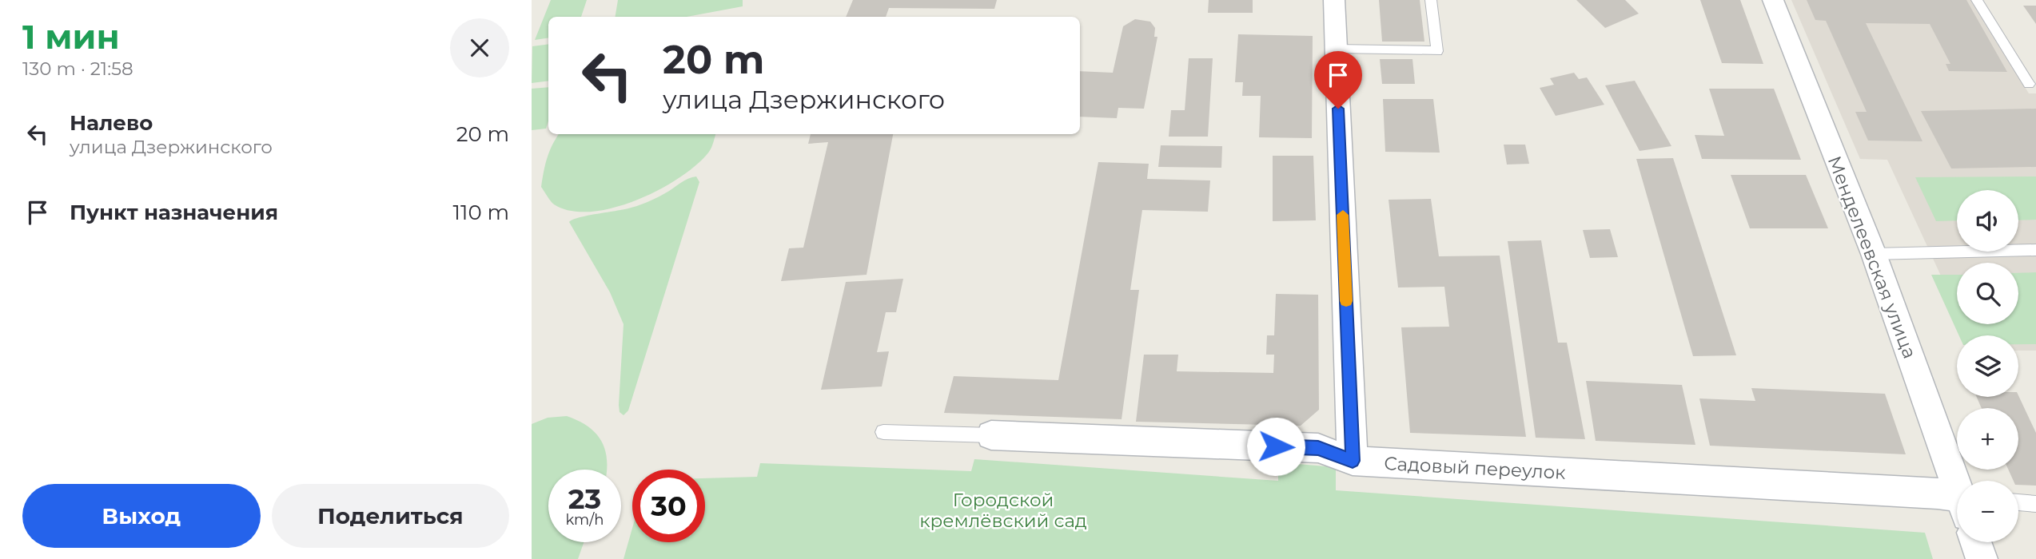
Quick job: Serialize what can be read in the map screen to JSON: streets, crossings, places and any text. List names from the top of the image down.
{
  "streets": {
    "street": ["Менделеевская улица", "Садовый переулок"]
  },
  "parks": ["Городской кремлёвский сад"],
  "page": {
    "heading": ["1 мин", "130 m · 21:58"],
    "turn": ["20 m", "улица Дзержинского"],
    "list": [
      {
        "name": "Налево",
        "note": "улица Дзержинского",
        "value": "20 m"
      },
      {
        "name": "Пункт назначения",
        "value": "110 m"
      }
    ],
    "map_buttons": ["+", "−"],
    "speed": "23 km/h",
    "limit": "30",
    "buttons": ["Выход", "Поделиться"]
  }
}
